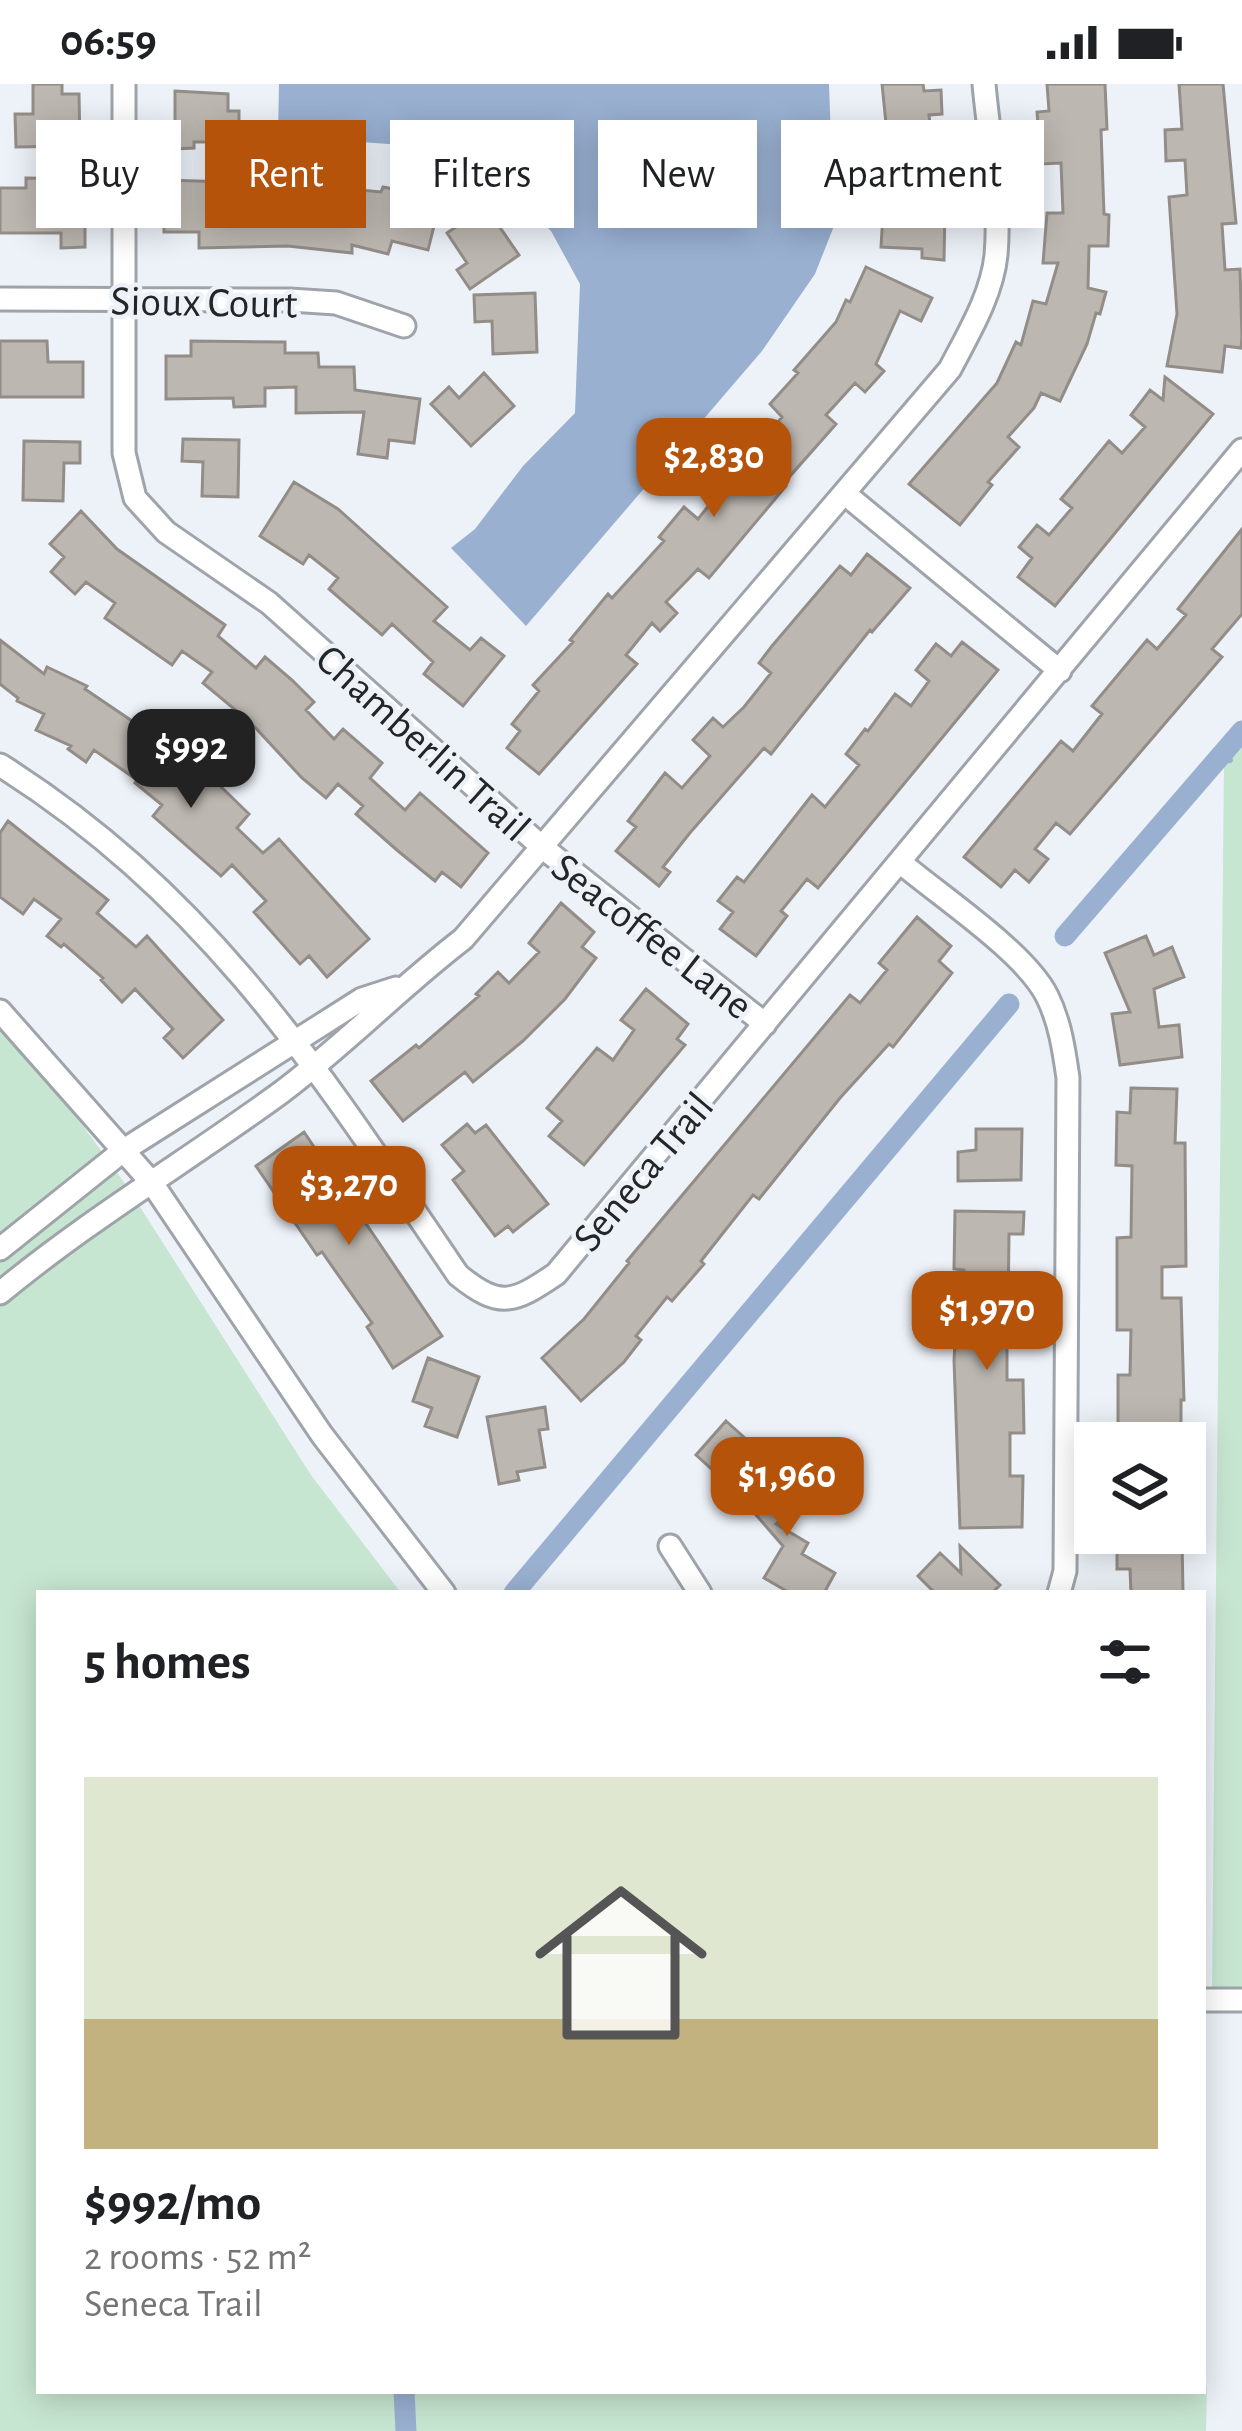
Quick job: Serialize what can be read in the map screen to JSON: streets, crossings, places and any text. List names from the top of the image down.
{
  "streets": {
    "street": [
      "Sioux Court",
      "Chamberlin Trail",
      "Seacoffee Lane",
      "Seneca Trail"
    ]
  },
  "crossings": [
    ["Sioux Court", "Chamberlin Trail"],
    ["Chamberlin Trail", "Seacoffee Lane"],
    ["Seacoffee Lane", "Seneca Trail"]
  ],
  "page": {
    "status": "06:59",
    "chip": [
      "Buy",
      "Rent",
      "Filters",
      "New",
      "Apartment"
    ],
    "price": [
      "$2,830",
      "$992",
      "$3,270",
      "$1,970",
      "$1,960"
    ],
    "heading": "5 homes",
    "list": [
      {
        "name": "$992/mo",
        "note": "2 rooms · 52 m² · Seneca Trail"
      }
    ]
  }
}
